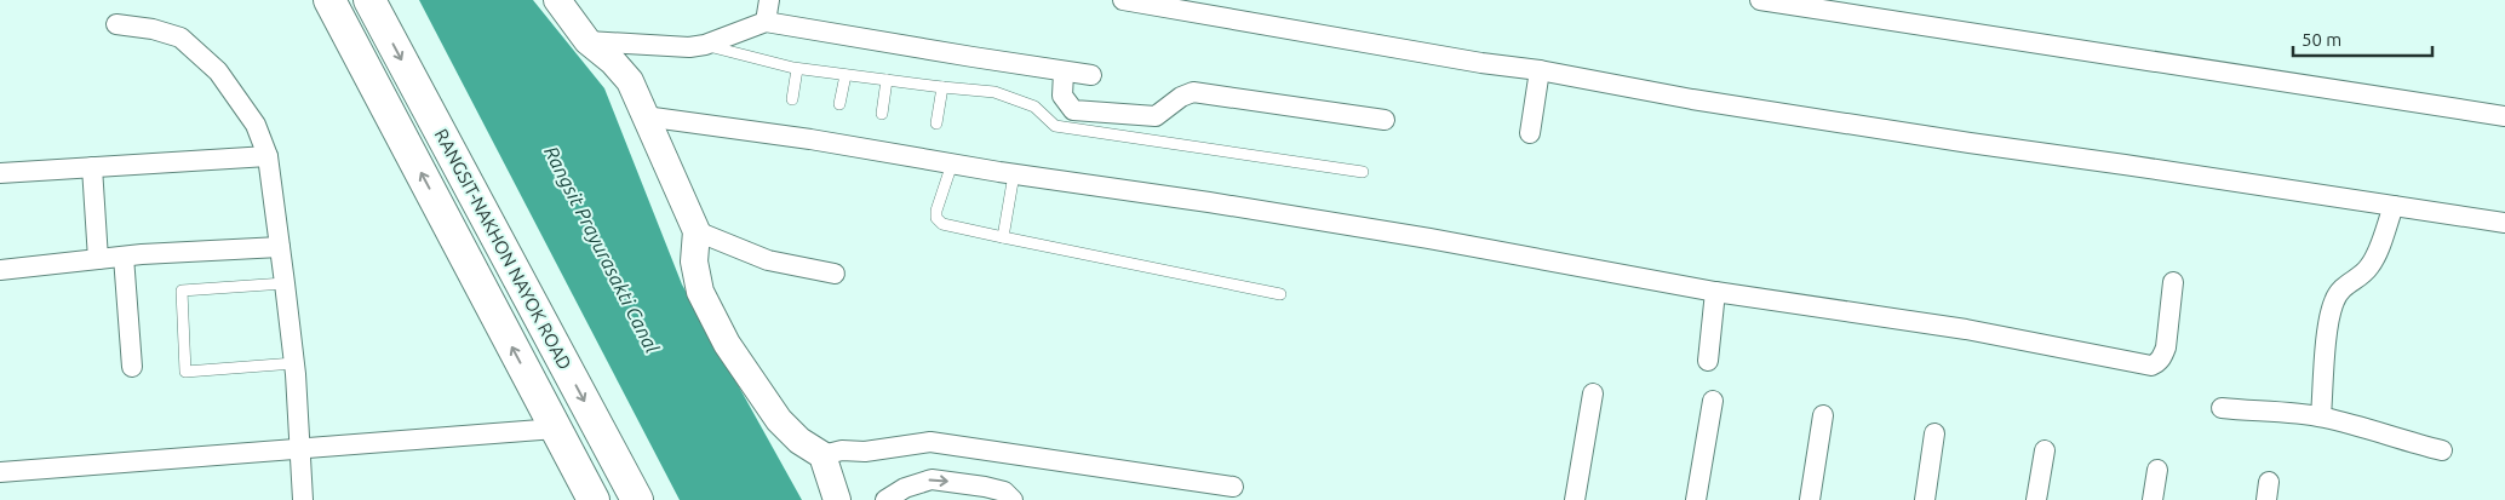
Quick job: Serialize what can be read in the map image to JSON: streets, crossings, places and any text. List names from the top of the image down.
{
  "streets": {
    "main road": ["RANGSIT-NAKHON NAYOK ROAD"]
  },
  "water": ["Rangsit Prayurasakti Canal"],
  "scale_bar": "50 m"
}
